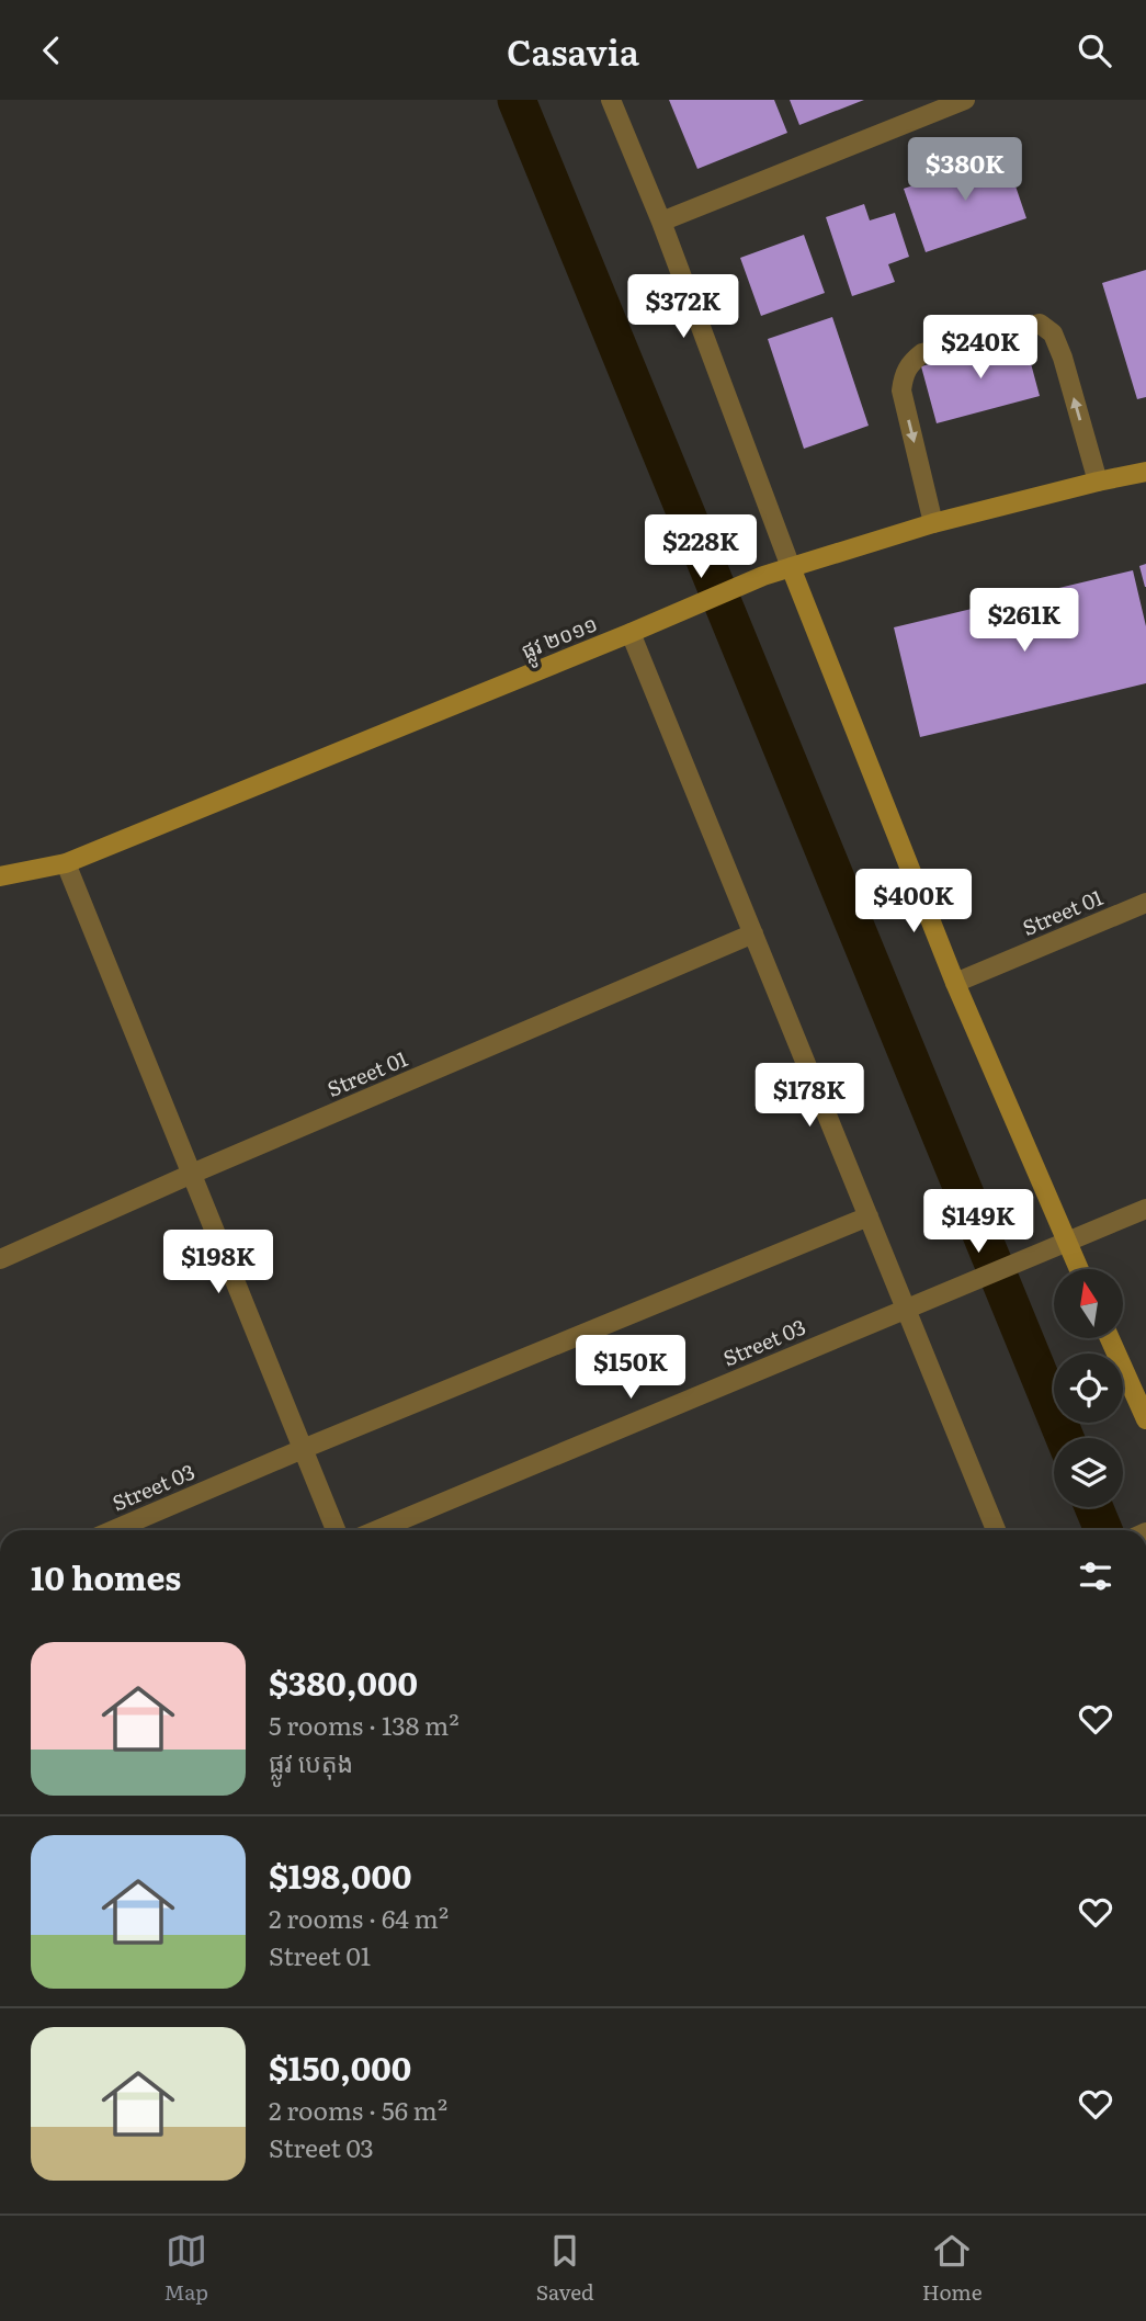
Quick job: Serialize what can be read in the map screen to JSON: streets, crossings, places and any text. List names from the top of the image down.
{
  "streets": {
    "main road": ["ផ្លូវ ២០១១"],
    "street": ["Street 01", "Street 03"]
  },
  "north": "top",
  "page": {
    "header": "Casavia",
    "price": [
      "$380K",
      "$372K",
      "$240K",
      "$228K",
      "$261K",
      "$400K",
      "$178K",
      "$149K",
      "$198K",
      "$150K"
    ],
    "heading": "10 homes",
    "list": [
      {
        "name": "$380,000",
        "note": "5 rooms · 138 m² · ផ្លូវ បេតុង"
      },
      {
        "name": "$198,000",
        "note": "2 rooms · 64 m² · Street 01"
      },
      {
        "name": "$150,000",
        "note": "2 rooms · 56 m² · Street 03"
      }
    ],
    "tabs": ["Map", "Saved", "Home"]
  }
}
